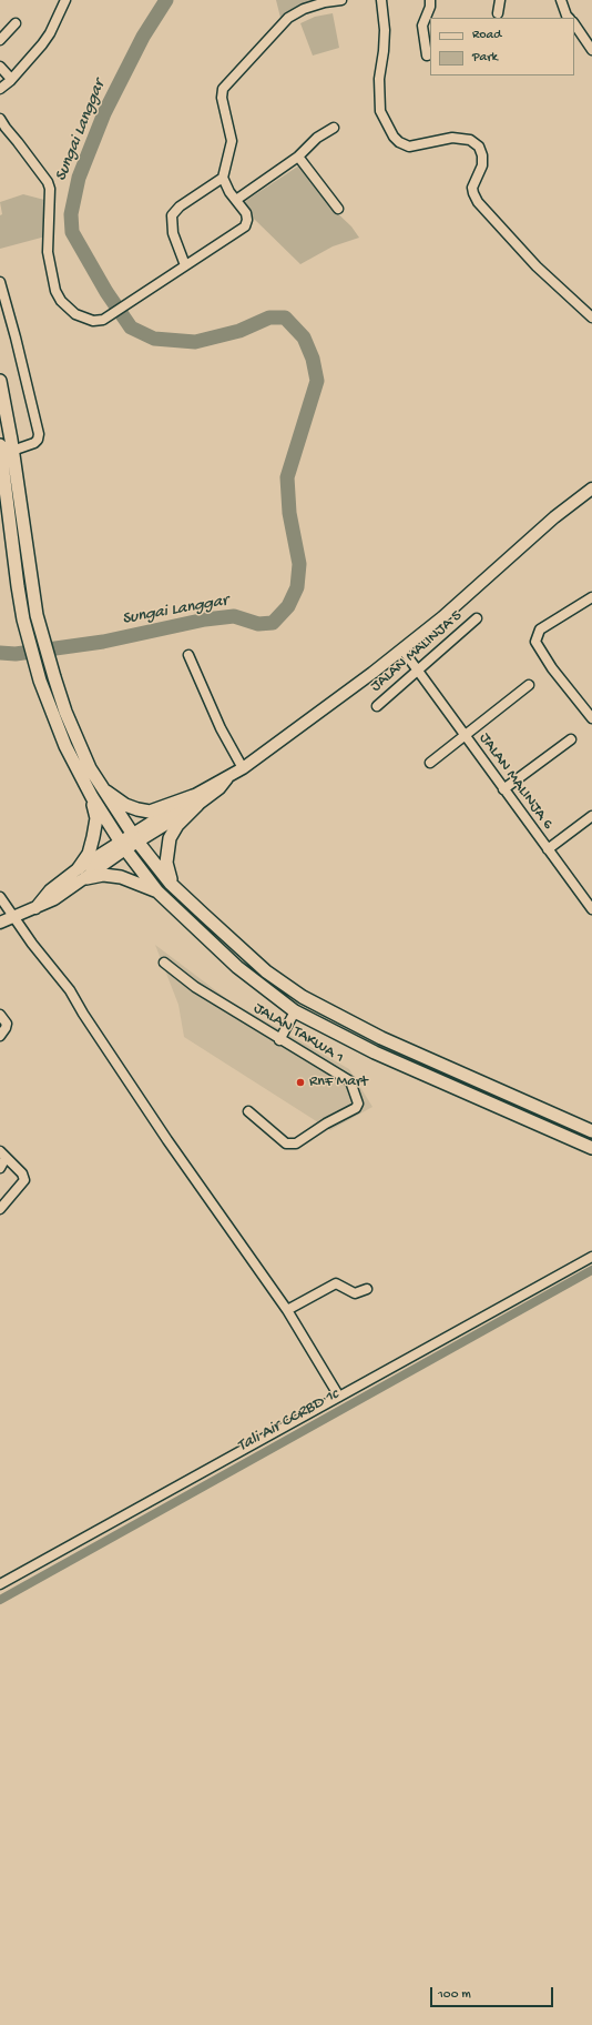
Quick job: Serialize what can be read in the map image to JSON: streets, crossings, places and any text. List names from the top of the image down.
{
  "streets": {
    "street": ["JALAN MALINJA 5", "JALAN MALINJA 6", "JALAN TAKWA 1"]
  },
  "crossings": [
    ["JALAN MALINJA 5", "JALAN MALINJA 6"]
  ],
  "water": ["Sungai Langgar", "Tali Air CCRBD 1c"],
  "places": ["RnF Mart"],
  "legend": ["Road", "Park"],
  "scale_bar": "100 m"
}
